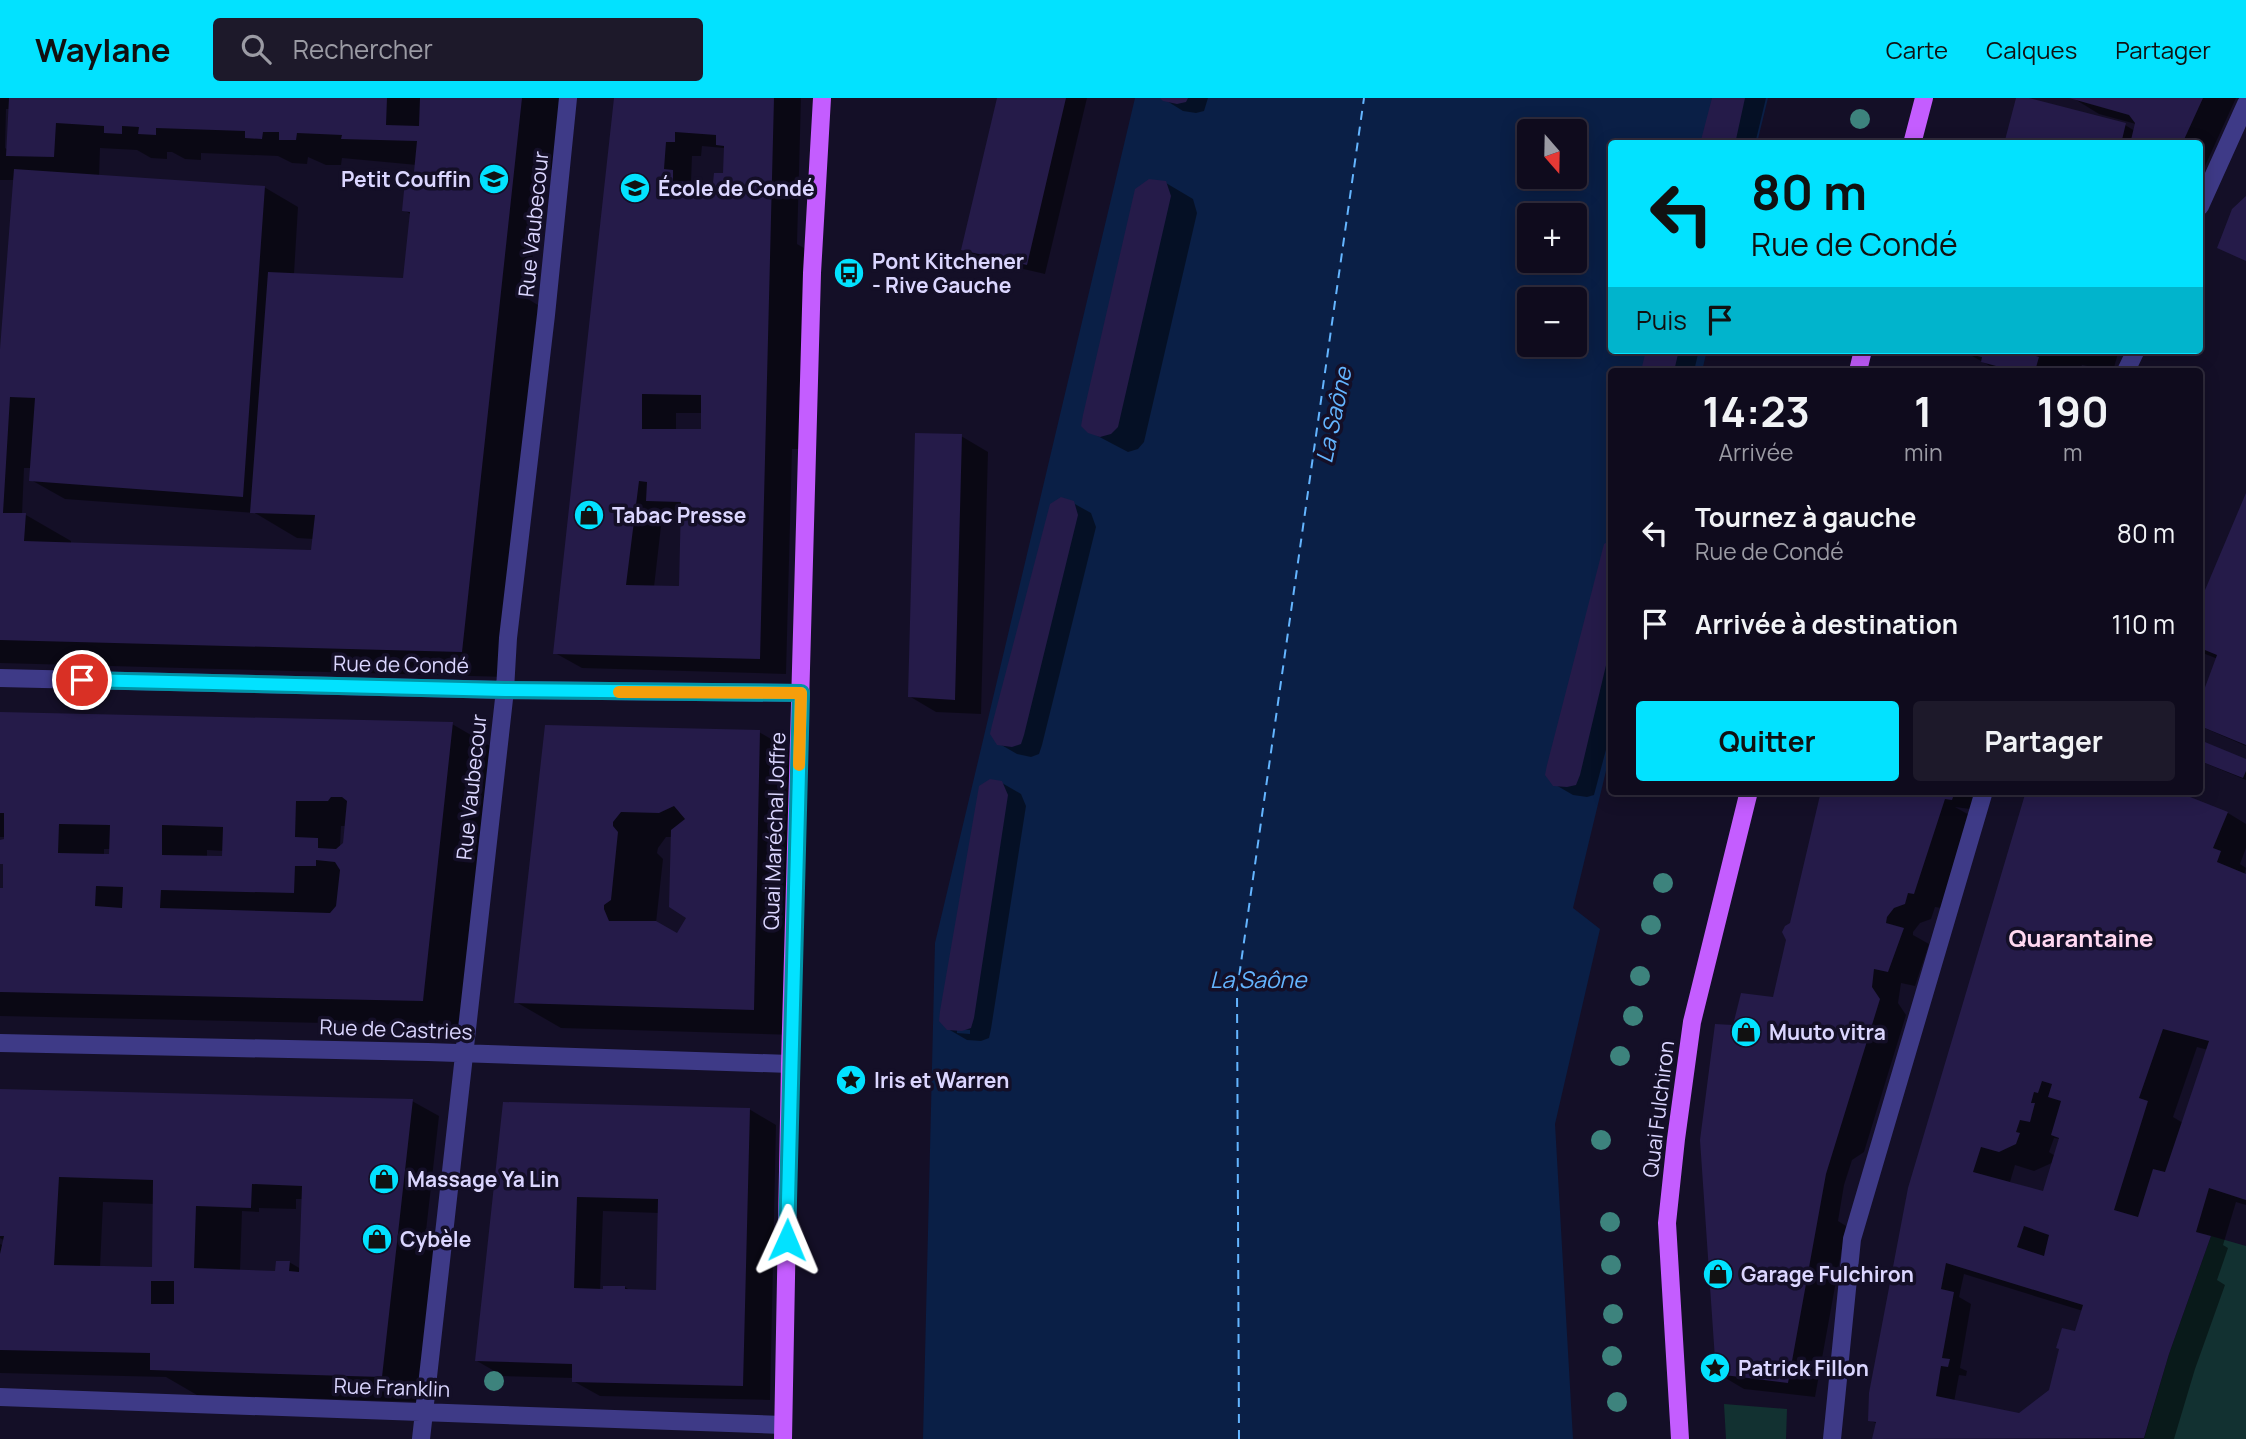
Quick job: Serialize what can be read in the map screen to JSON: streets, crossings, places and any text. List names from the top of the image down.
{
  "streets": {
    "main road": ["Quai Maréchal Joffre", "Quai Fulchiron"],
    "street": [
      "Rue Vaubecour",
      "Rue de Condé",
      "Rue de Castries",
      "Rue Franklin"
    ]
  },
  "crossings": [
    ["Rue Vaubecour", "Rue de Condé"],
    ["Rue Vaubecour", "Rue de Castries"],
    ["Rue Vaubecour", "Rue Franklin"],
    ["Rue de Condé", "Quai Maréchal Joffre"],
    ["Quai Maréchal Joffre", "Rue de Castries"],
    ["Quai Maréchal Joffre", "Rue Franklin"]
  ],
  "districts": ["Quarantaine"],
  "water": ["La Saône"],
  "places": {
    "school or university": ["Petit Couffin", "École de Condé"],
    "bus stop": ["Pont Kitchener - Rive Gauche"],
    "shop": [
      "Tabac Presse",
      "Muuto vitra",
      "Massage Ya Lin",
      "Cybèle",
      "Garage Fulchiron"
    ],
    "place": ["Iris et Warren", "Patrick Fillon"]
  },
  "north": "bottom",
  "page": {
    "header": "Waylane",
    "search": "Rechercher",
    "nav": ["Carte", "Calques", "Partager"],
    "map_buttons": ["+", "−"],
    "turn": ["80 m", "Rue de Condé"],
    "then": "Puis",
    "eta": [
      "14:23",
      "Arrivée",
      "1",
      "min",
      "190",
      "m"
    ],
    "list": [
      {
        "name": "Tournez à gauche",
        "note": "Rue de Condé",
        "value": "80 m"
      },
      {
        "name": "Arrivée à destination",
        "value": "110 m"
      }
    ],
    "buttons": ["Quitter", "Partager"]
  }
}
